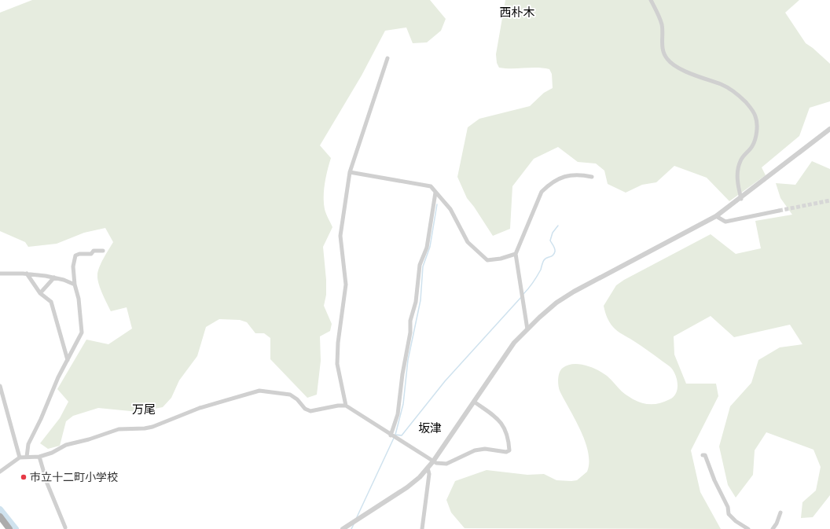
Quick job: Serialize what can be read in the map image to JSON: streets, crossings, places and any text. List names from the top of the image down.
{
  "districts": ["西朴木", "万尾", "坂津"],
  "places": ["市立十二町小学校"]
}
